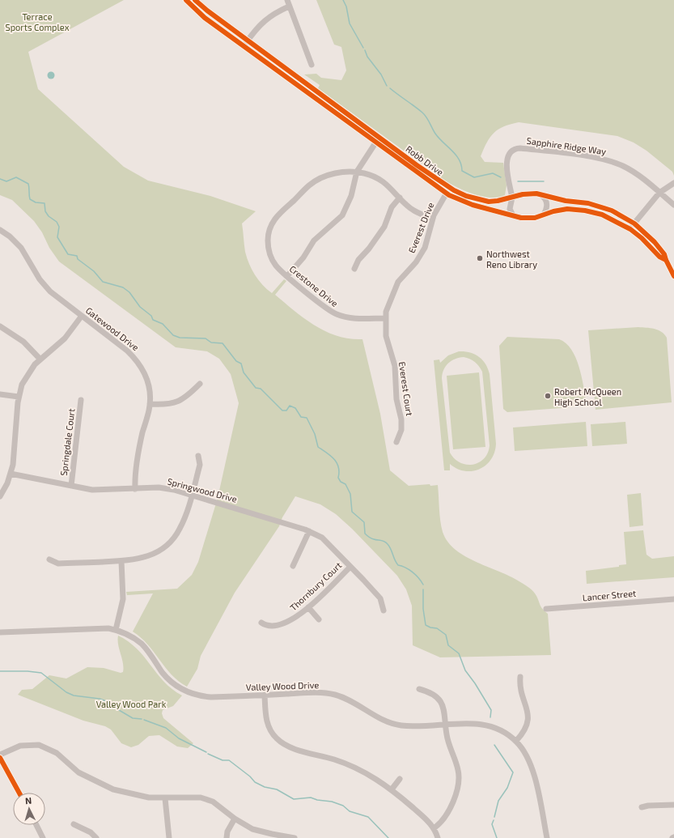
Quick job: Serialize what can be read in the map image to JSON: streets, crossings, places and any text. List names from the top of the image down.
{
  "streets": {
    "street": [
      "Sapphire Ridge Way",
      "Robb Drive",
      "Everest Drive",
      "Crestone Drive",
      "Gatewood Drive",
      "Everest Court",
      "Springdale Court",
      "Springwood Drive",
      "Thornbury Court",
      "Lancer Street",
      "Valley Wood Drive"
    ]
  },
  "crossings": [
    ["Sapphire Ridge Way", "Robb Drive"],
    ["Robb Drive", "Everest Drive"],
    ["Everest Drive", "Crestone Drive"],
    ["Everest Drive", "Everest Court"],
    ["Crestone Drive", "Everest Court"],
    ["Gatewood Drive", "Springwood Drive"],
    ["Springdale Court", "Springwood Drive"],
    ["Springwood Drive", "Thornbury Court"]
  ],
  "parks": ["Terrace Sports Complex", "Valley Wood Park"],
  "places": ["Northwest Reno Library", "Robert McQueen High School"],
  "north": "top"
}
